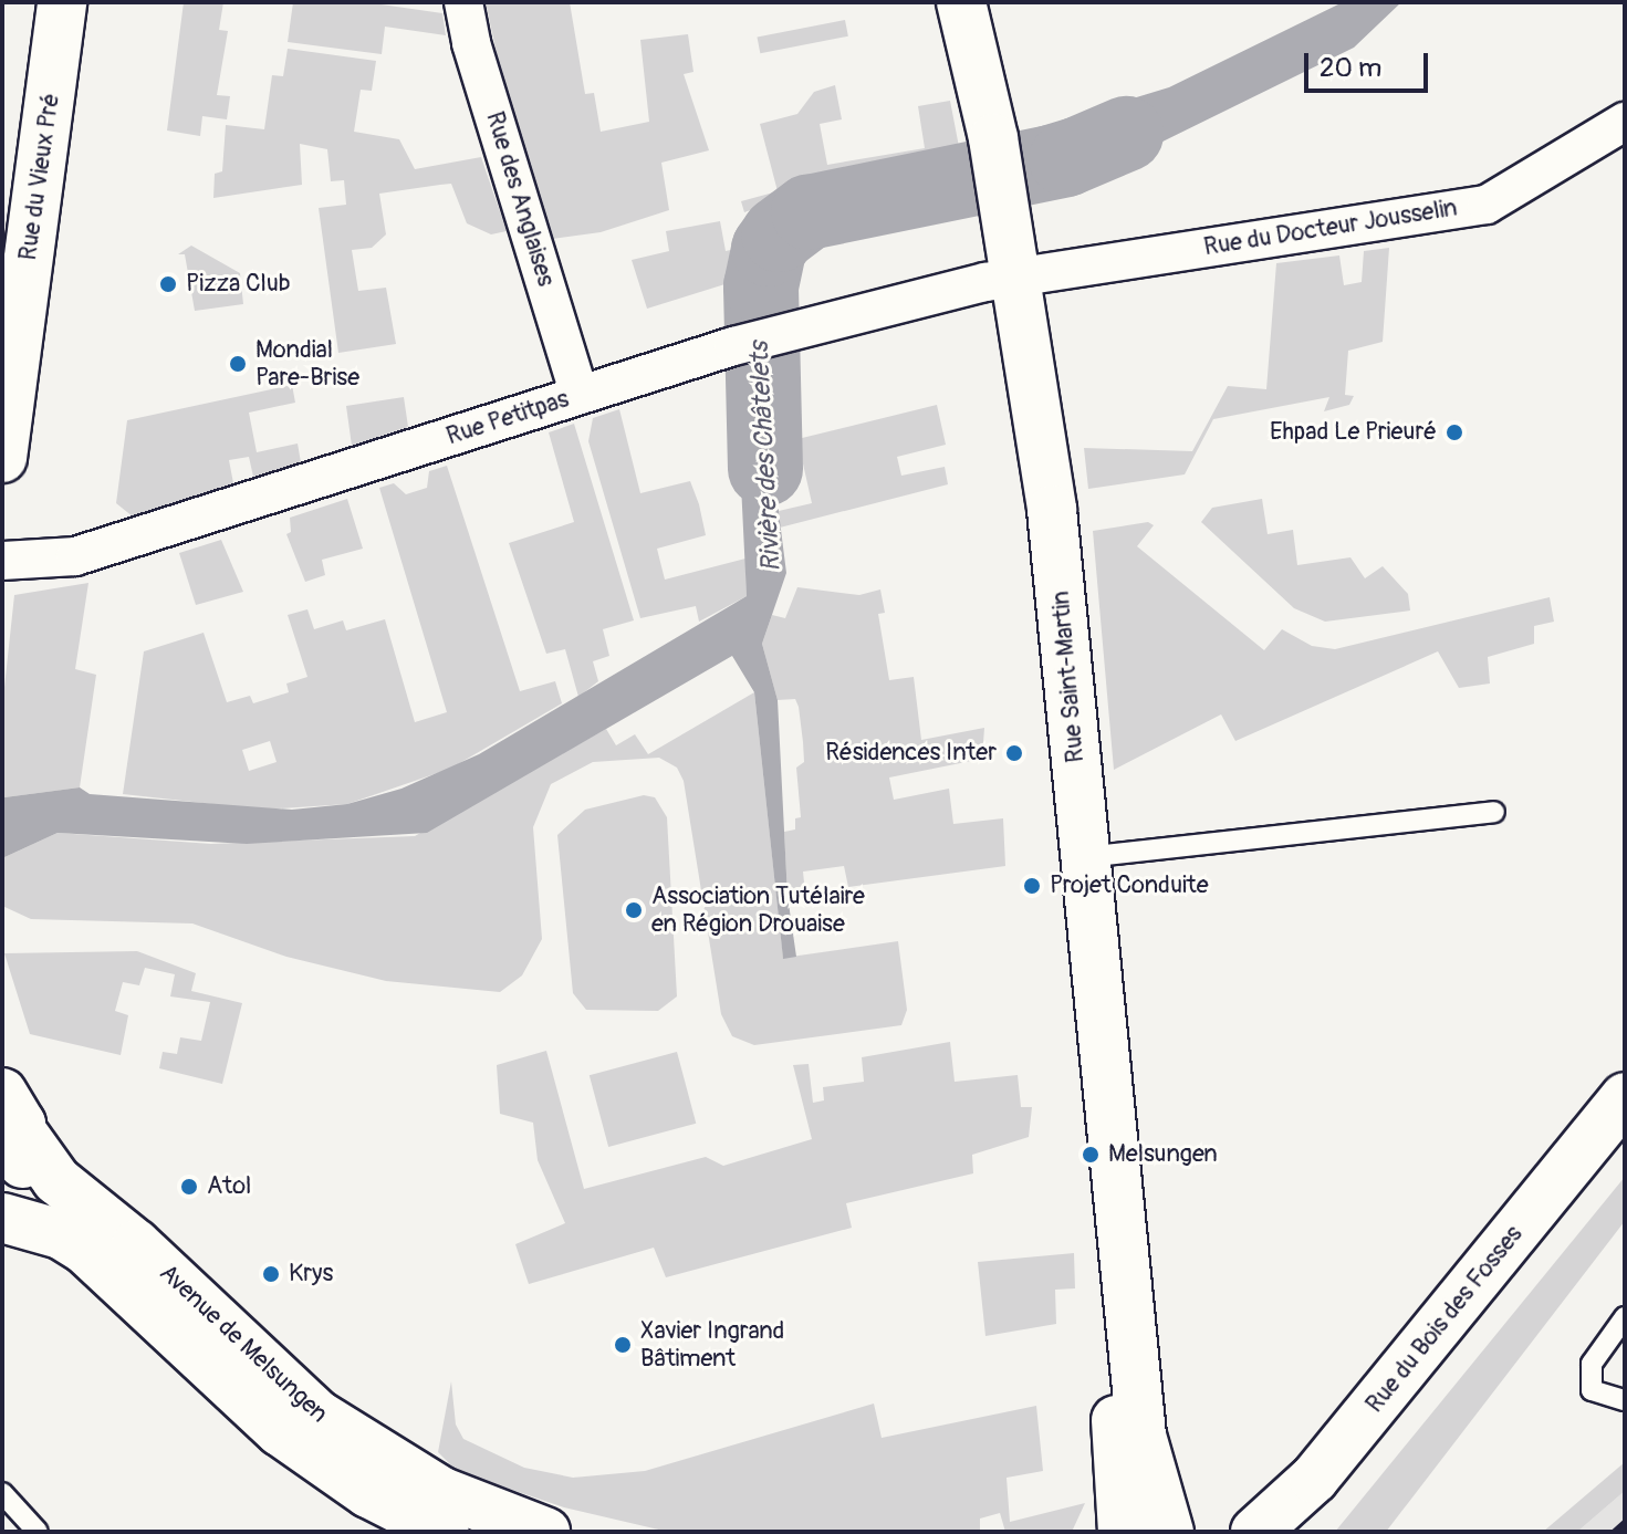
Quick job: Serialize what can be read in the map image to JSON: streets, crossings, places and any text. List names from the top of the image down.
{
  "streets": {
    "main road": [
      "Rue du Vieux Pré",
      "Rue Saint-Martin",
      "Rue du Bois des Fosses",
      "Avenue de Melsungen"
    ],
    "street": ["Rue des Anglaises", "Rue du Docteur Jousselin", "Rue Petitpas"]
  },
  "crossings": [
    ["Rue des Anglaises", "Rue Petitpas"],
    ["Rue du Docteur Jousselin", "Rue Petitpas"],
    ["Rue du Docteur Jousselin", "Rue Saint-Martin"],
    ["Rue Petitpas", "Rue Saint-Martin"]
  ],
  "water": ["Rivière des Châtelets"],
  "places": [
    "Pizza Club",
    "Mondial Pare-Brise",
    "Ehpad Le Prieuré",
    "Résidences Inter",
    "Projet Conduite",
    "Association Tutélaire en Région Drouaise",
    "Melsungen",
    "Atol",
    "Krys",
    "Xavier Ingrand Bâtiment"
  ],
  "scale_bar": "20 m"
}
